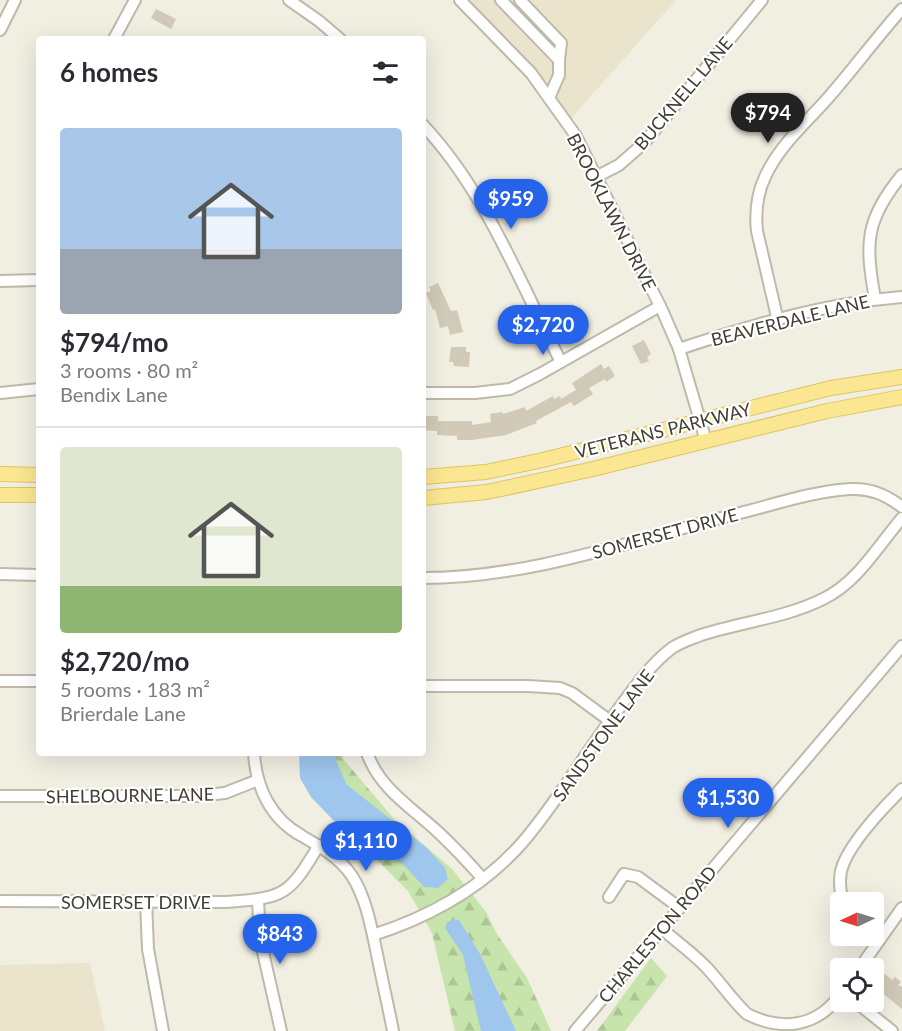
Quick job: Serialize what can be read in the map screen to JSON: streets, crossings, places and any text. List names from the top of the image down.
{
  "streets": {
    "main road": ["VETERANS PARKWAY"],
    "street": [
      "BUCKNELL LANE",
      "BROOKLAWN DRIVE",
      "BEAVERDALE LANE",
      "SOMERSET DRIVE",
      "SANDSTONE LANE",
      "SHELBOURNE LANE",
      "CHARLESTON ROAD"
    ]
  },
  "crossings": [
    ["BUCKNELL LANE", "BROOKLAWN DRIVE"],
    ["BROOKLAWN DRIVE", "BEAVERDALE LANE"],
    ["BROOKLAWN DRIVE", "VETERANS PARKWAY"]
  ],
  "north": "left",
  "page": {
    "heading": "6 homes",
    "price": [
      "$794",
      "$959",
      "$2,720",
      "$1,530",
      "$1,110",
      "$843"
    ],
    "list": [
      {
        "name": "$794/mo",
        "note": "3 rooms · 80 m² · Bendix Lane"
      },
      {
        "name": "$2,720/mo",
        "note": "5 rooms · 183 m² · Brierdale Lane"
      }
    ]
  }
}
